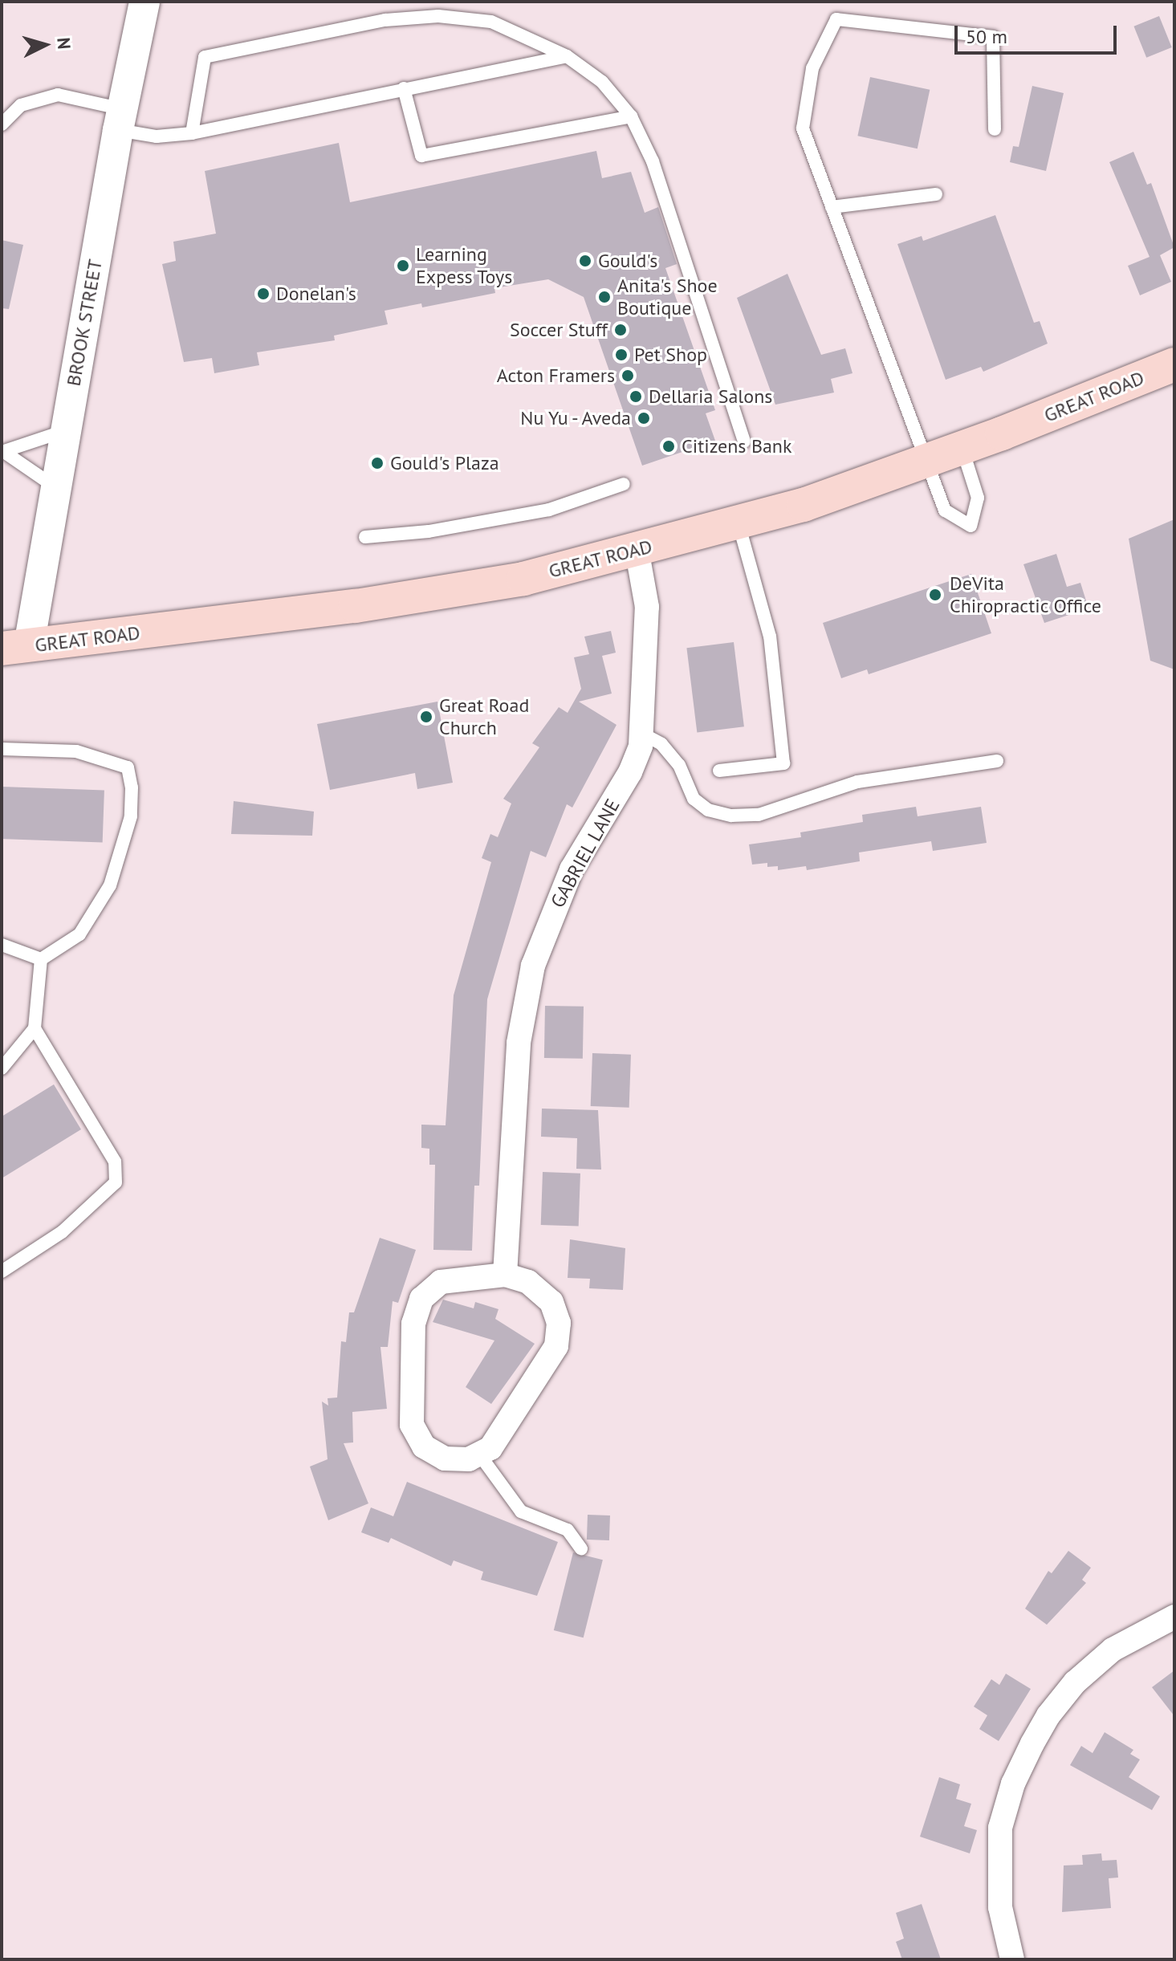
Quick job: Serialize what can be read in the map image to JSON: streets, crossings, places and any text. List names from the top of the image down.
{
  "streets": {
    "main road": ["GREAT ROAD"],
    "street": ["BROOK STREET", "GABRIEL LANE"]
  },
  "crossings": [
    ["BROOK STREET", "GREAT ROAD"],
    ["GREAT ROAD", "GABRIEL LANE"]
  ],
  "places": [
    "Gould's",
    "Learning Expess Toys",
    "Donelan's",
    "Anita's Shoe Boutique",
    "Soccer Stuff",
    "Pet Shop",
    "Acton Framers",
    "Dellaria Salons",
    "Nu Yu - Aveda",
    "Citizens Bank",
    "Gould's Plaza",
    "DeVita Chiropractic Office",
    "Great Road Church"
  ],
  "scale_bar": "50 m",
  "north": "right"
}
